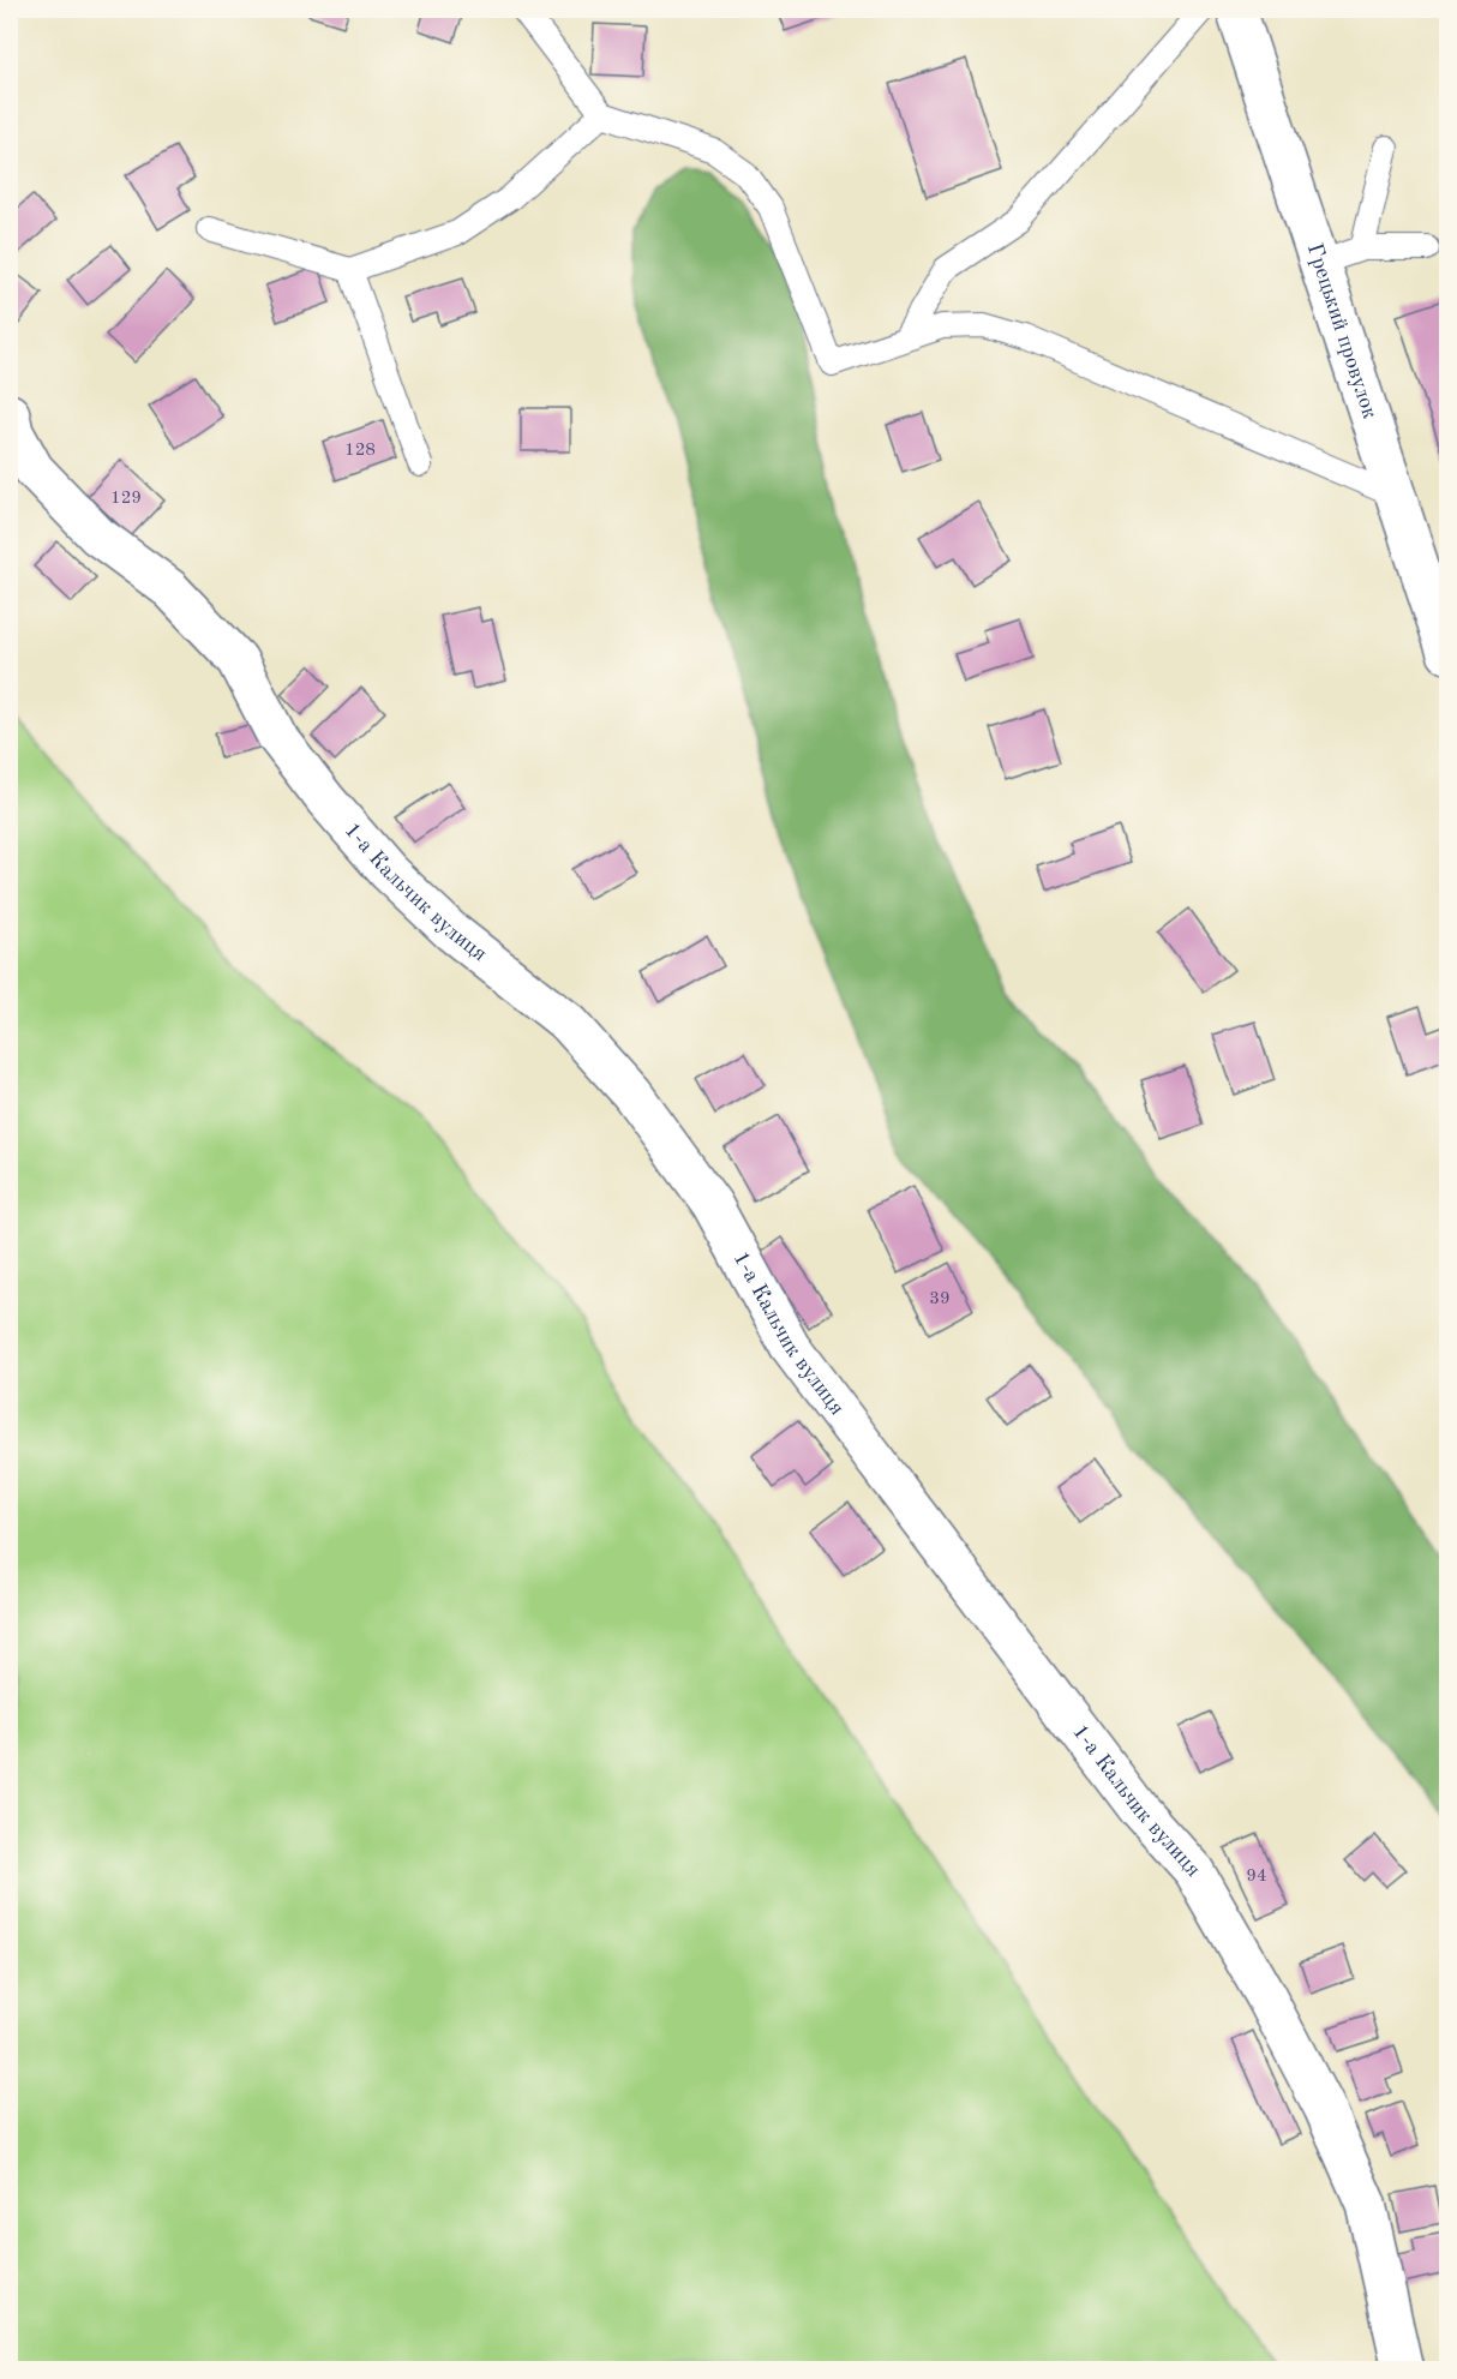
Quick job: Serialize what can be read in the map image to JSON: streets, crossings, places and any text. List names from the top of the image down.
{
  "streets": {
    "street": ["Грецький провулок", "1-а Кальчик вулиця"]
  },
  "house_numbers": [
    "128",
    "129",
    "39",
    "94"
  ]
}
